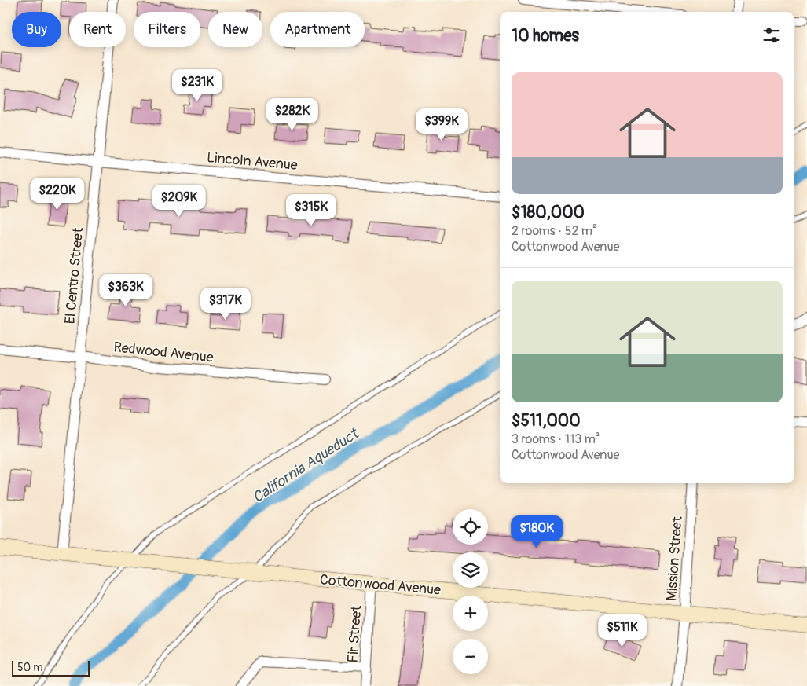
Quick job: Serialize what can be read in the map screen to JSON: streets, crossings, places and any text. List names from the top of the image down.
{
  "streets": {
    "street": [
      "Lincoln Avenue",
      "El Centro Street",
      "Redwood Avenue",
      "Mission Street",
      "Cottonwood Avenue",
      "Fir Street"
    ]
  },
  "crossings": [
    ["Lincoln Avenue", "El Centro Street"],
    ["El Centro Street", "Redwood Avenue"],
    ["El Centro Street", "Cottonwood Avenue"],
    ["Mission Street", "Cottonwood Avenue"],
    ["Cottonwood Avenue", "Fir Street"]
  ],
  "water": ["California Aqueduct"],
  "scale_bar": "50 m",
  "page": {
    "chip": [
      "Buy",
      "Rent",
      "Filters",
      "New",
      "Apartment"
    ],
    "heading": "10 homes",
    "list": [
      {
        "name": "$180,000",
        "note": "2 rooms · 52 m² · Cottonwood Avenue"
      },
      {
        "name": "$511,000",
        "note": "3 rooms · 113 m² · Cottonwood Avenue"
      }
    ],
    "price": [
      "$231K",
      "$282K",
      "$399K",
      "$220K",
      "$209K",
      "$315K",
      "$363K",
      "$317K",
      "$180K",
      "$511K"
    ],
    "map_buttons": ["+", "−"],
    "scale": "50 m"
  }
}
